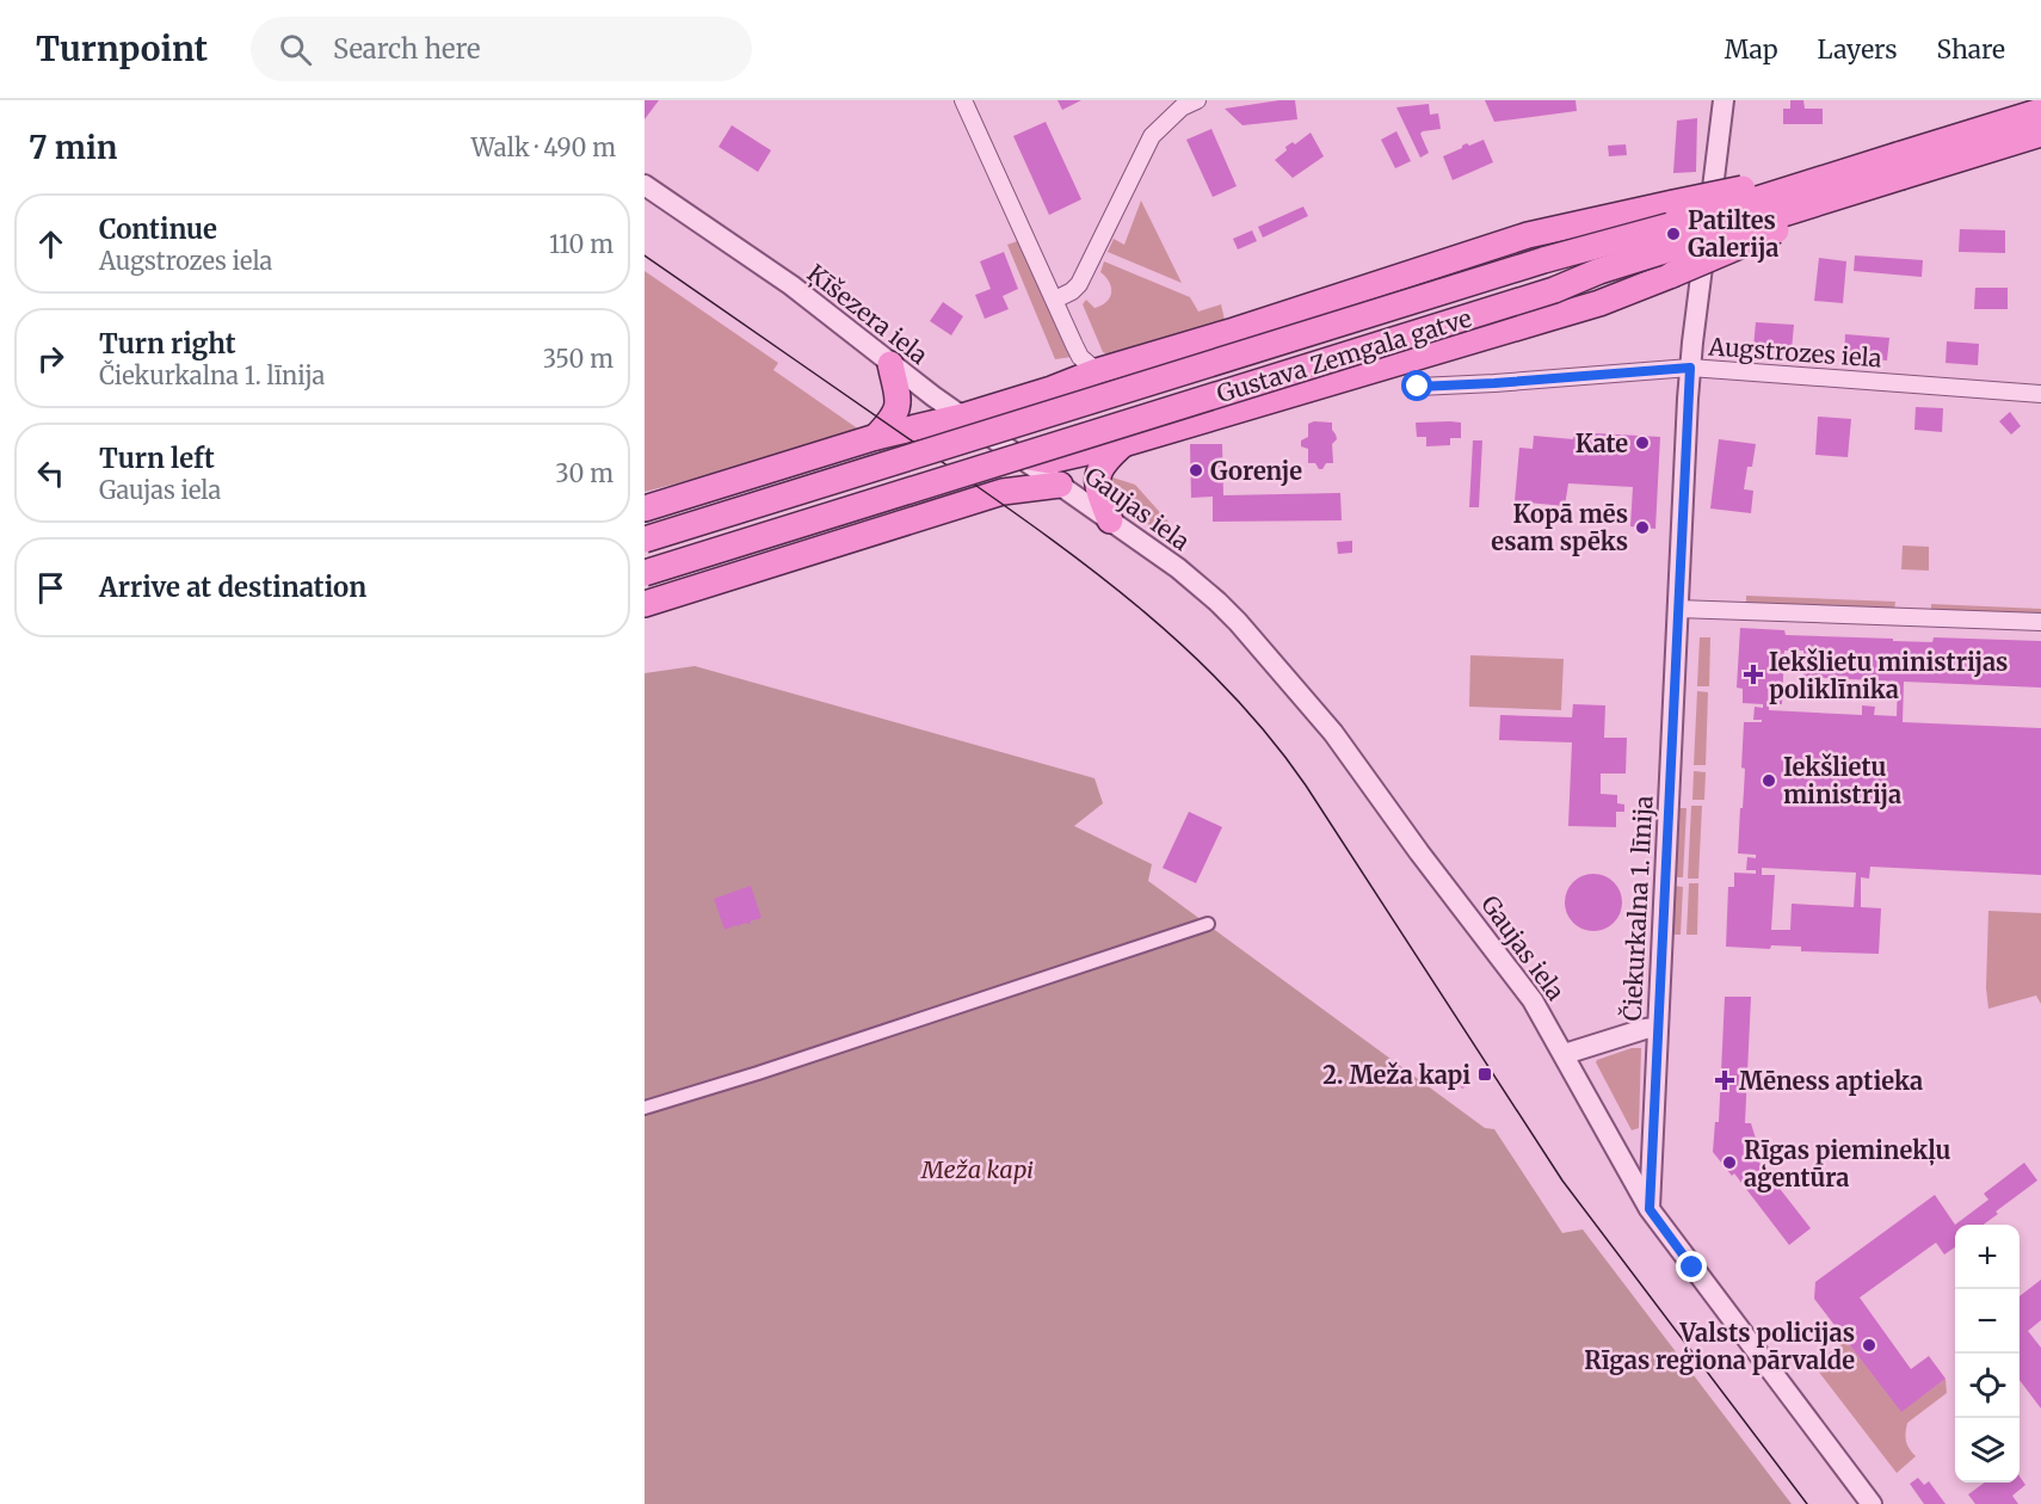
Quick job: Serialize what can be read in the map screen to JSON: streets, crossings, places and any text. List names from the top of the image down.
{
  "streets": {
    "main road": ["Gustava Zemgala gatve"],
    "street": [
      "Ķīšezera iela",
      "Augstrozes iela",
      "Gaujas iela",
      "Čiekurkalna 1. līnija"
    ]
  },
  "crossings": [
    ["Ķīšezera iela", "Gaujas iela"],
    ["Augstrozes iela", "Čiekurkalna 1. līnija"],
    ["Gaujas iela", "Čiekurkalna 1. līnija"]
  ],
  "parks": ["Meža kapi"],
  "places": {
    "other": [
      "Patiltes Galerija",
      "Kate",
      "Gorenje",
      "Kopā mēs esam spēks",
      "Iekšlietu ministrija",
      "Rīgas pieminekļu aģentūra",
      "Valsts policijas Rīgas reģiona pārvalde"
    ],
    "health": ["Iekšlietu ministrijas poliklīnika", "Mēness aptieka"],
    "transit": ["2. Meža kapi"]
  },
  "page": {
    "header": "Turnpoint",
    "search": "Search here",
    "nav": ["Map", "Layers", "Share"],
    "heading": ["7 min", "Walk · 490 m"],
    "list": [
      ["Continue", "Augstrozes iela", "110 m"],
      ["Turn right", "Čiekurkalna 1. līnija", "350 m"],
      ["Turn left", "Gaujas iela", "30 m"],
      "Arrive at destination"
    ],
    "map_buttons": ["+", "−"]
  }
}
